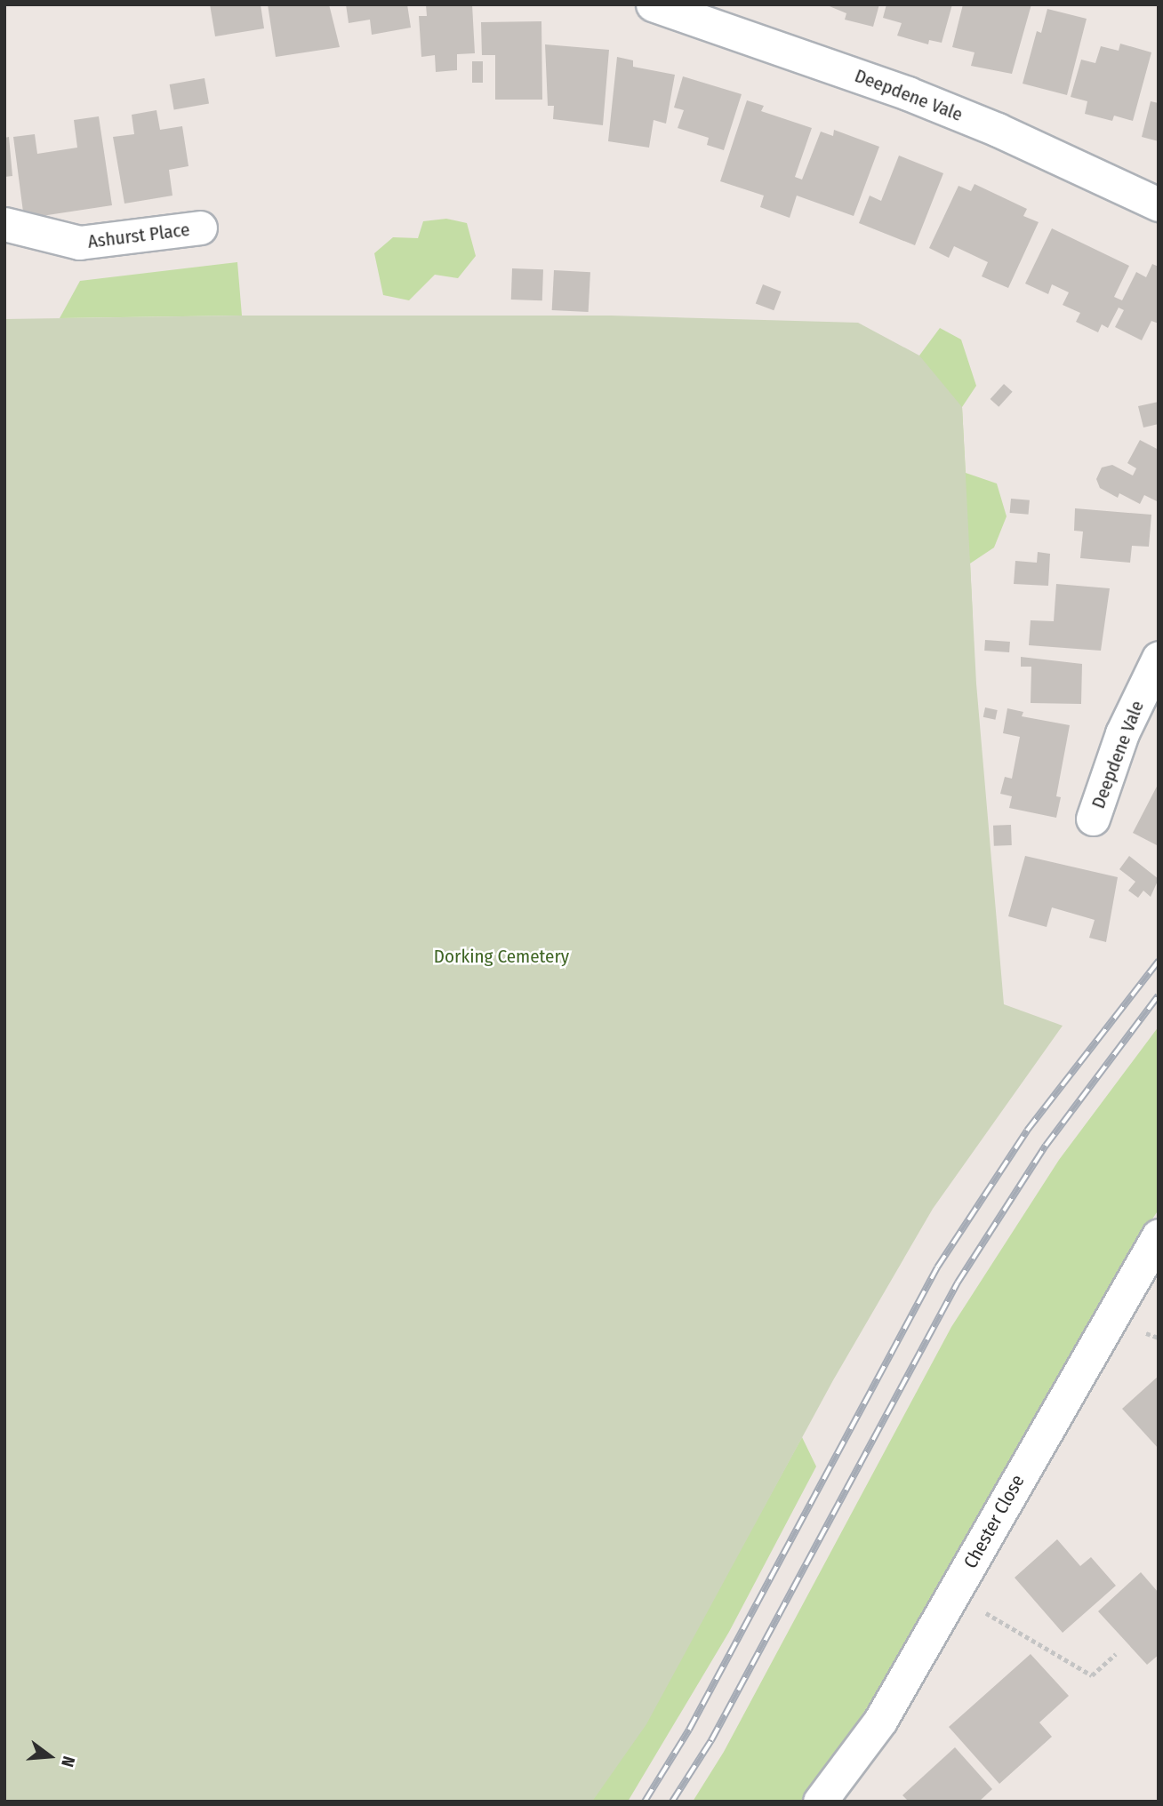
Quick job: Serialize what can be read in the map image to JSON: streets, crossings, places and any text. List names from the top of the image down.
{
  "streets": {
    "street": ["Deepdene Vale", "Ashurst Place", "Chester Close"]
  },
  "parks": ["Dorking Cemetery"],
  "north": "right"
}
